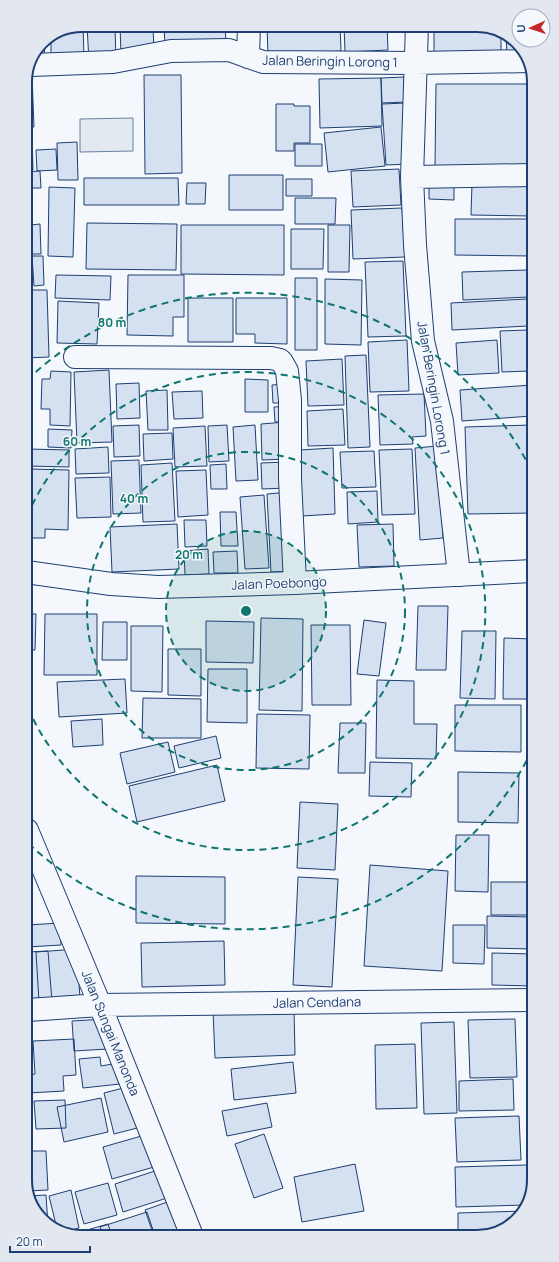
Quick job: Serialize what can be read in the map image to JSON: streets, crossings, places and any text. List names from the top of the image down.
{
  "streets": {
    "street": [
      "Jalan Beringin Lorong 1",
      "Jalan Poebongo",
      "Jalan Cendana",
      "Jalan Sungai Manonda"
    ]
  },
  "crossings": [
    ["Jalan Beringin Lorong 1", "Jalan Poebongo"],
    ["Jalan Cendana", "Jalan Sungai Manonda"]
  ],
  "scale_bar": "20 m",
  "north": "left",
  "rings": [
    "80 m",
    "60 m",
    "40 m",
    "20 m"
  ]
}
